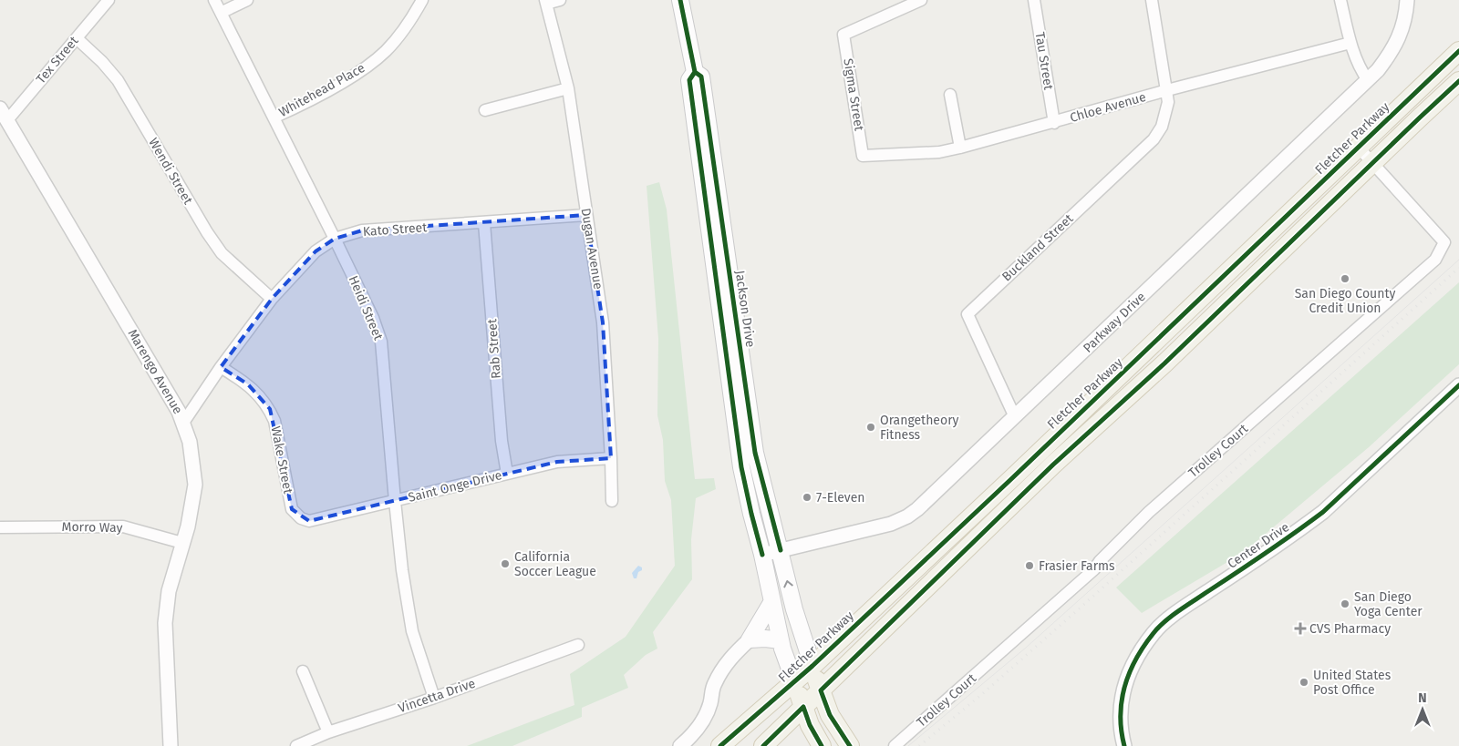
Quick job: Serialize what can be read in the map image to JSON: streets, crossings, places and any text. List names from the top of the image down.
{
  "streets": {
    "main road": ["Fletcher Parkway", "Jackson Drive"],
    "street": [
      "Tex Street",
      "Tau Street",
      "Whitehead Place",
      "Sigma Street",
      "Chloe Avenue",
      "Wendi Street",
      "Kato Street",
      "Buckland Street",
      "Dugan Avenue",
      "Heidi Street",
      "Parkway Drive",
      "Rab Street",
      "Marengo Avenue",
      "Trolley Court",
      "Wake Street",
      "Saint Onge Drive",
      "Morro Way",
      "Center Drive",
      "Vincetta Drive"
    ]
  },
  "crossings": [
    ["Tex Street", "Wendi Street"],
    ["Tex Street", "Marengo Avenue"],
    ["Tau Street", "Chloe Avenue"],
    ["Whitehead Place", "Heidi Street"],
    ["Sigma Street", "Chloe Avenue"],
    ["Chloe Avenue", "Buckland Street"],
    ["Fletcher Parkway", "Jackson Drive"],
    ["Fletcher Parkway", "Trolley Court"],
    ["Wendi Street", "Kato Street"],
    ["Kato Street", "Dugan Avenue"],
    ["Kato Street", "Heidi Street"],
    ["Kato Street", "Rab Street"],
    ["Kato Street", "Marengo Avenue"],
    ["Kato Street", "Wake Street"],
    ["Buckland Street", "Parkway Drive"],
    ["Dugan Avenue", "Saint Onge Drive"],
    ["Heidi Street", "Saint Onge Drive"],
    ["Heidi Street", "Vincetta Drive"],
    ["Jackson Drive", "Parkway Drive"],
    ["Rab Street", "Saint Onge Drive"],
    ["Marengo Avenue", "Morro Way"],
    ["Wake Street", "Saint Onge Drive"]
  ],
  "places": {
    "other": [
      "San Diego County Credit Union",
      "Orangetheory Fitness",
      "7-Eleven",
      "California Soccer League",
      "Frasier Farms",
      "San Diego Yoga Center",
      "United States Post Office"
    ],
    "health": ["CVS Pharmacy"]
  },
  "north": "top"
}
